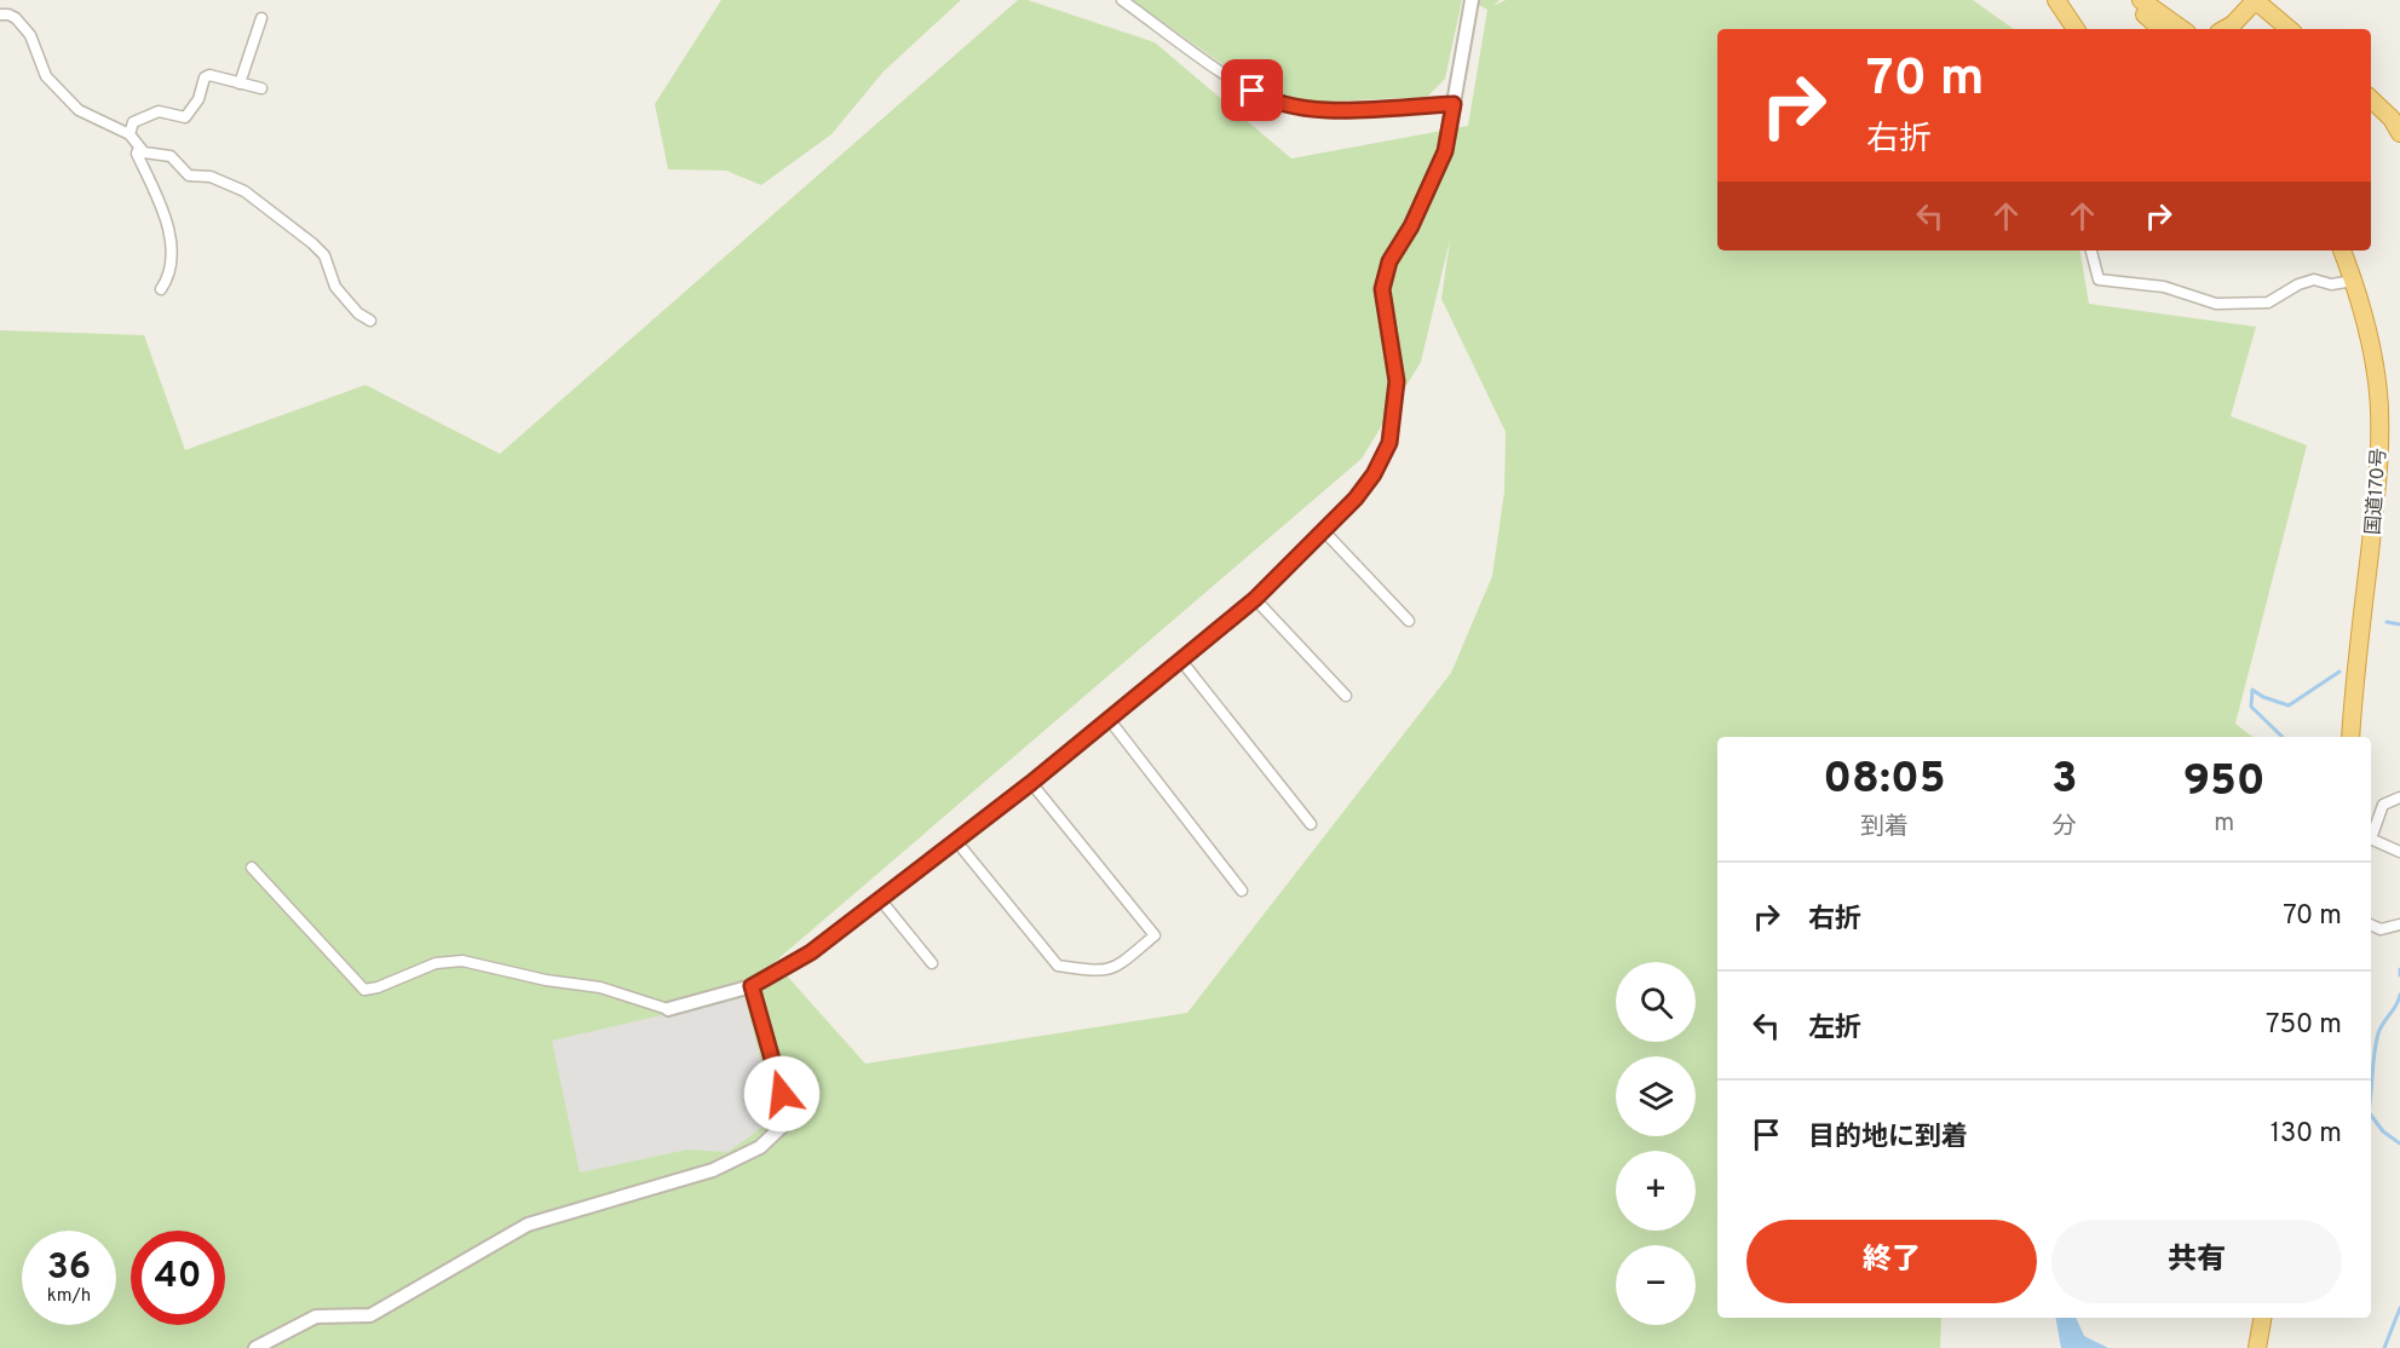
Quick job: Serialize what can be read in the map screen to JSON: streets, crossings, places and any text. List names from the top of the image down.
{
  "streets": {
    "highway": ["国道170号"]
  },
  "page": {
    "turn": ["70 m", "右折"],
    "eta": [
      "08:05",
      "到着",
      "3",
      "分",
      "950",
      "m"
    ],
    "list": [
      {
        "name": "右折",
        "value": "70 m"
      },
      {
        "name": "左折",
        "value": "750 m"
      },
      {
        "name": "目的地に到着",
        "value": "130 m"
      }
    ],
    "map_buttons": ["+", "−"],
    "buttons": ["終了", "共有"],
    "speed": "36 km/h",
    "limit": "40"
  }
}
